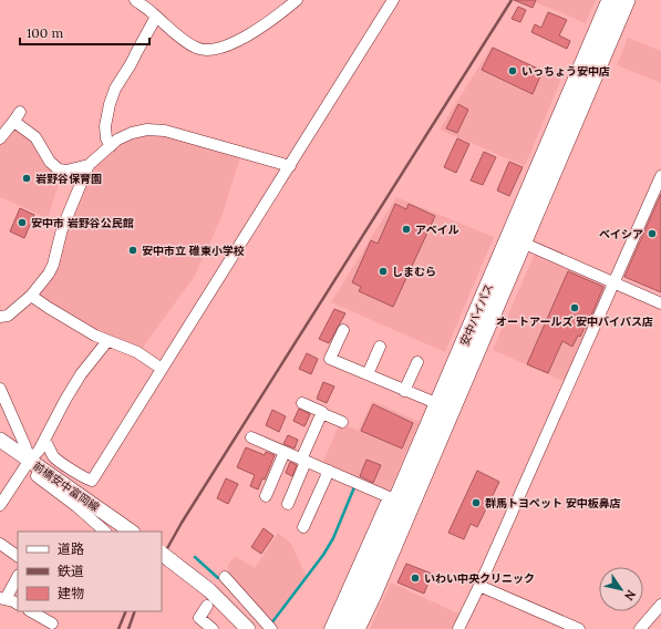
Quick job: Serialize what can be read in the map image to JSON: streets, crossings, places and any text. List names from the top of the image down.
{
  "streets": {
    "highway": ["安中バイパス"],
    "main road": ["前橋安中富岡線"]
  },
  "places": [
    "いっちょう安中店",
    "岩野谷保育園",
    "安中市 岩野谷公民館",
    "アベイル",
    "ベイシア",
    "安中市立 碓東小学校",
    "しまむら",
    "オートアールズ 安中バイパス店",
    "群馬トヨペット 安中板鼻店",
    "いわい中央クリニック"
  ],
  "legend": ["道路", "鉄道", "建物"],
  "scale_bar": "100 m",
  "north": "bottom right"
}
